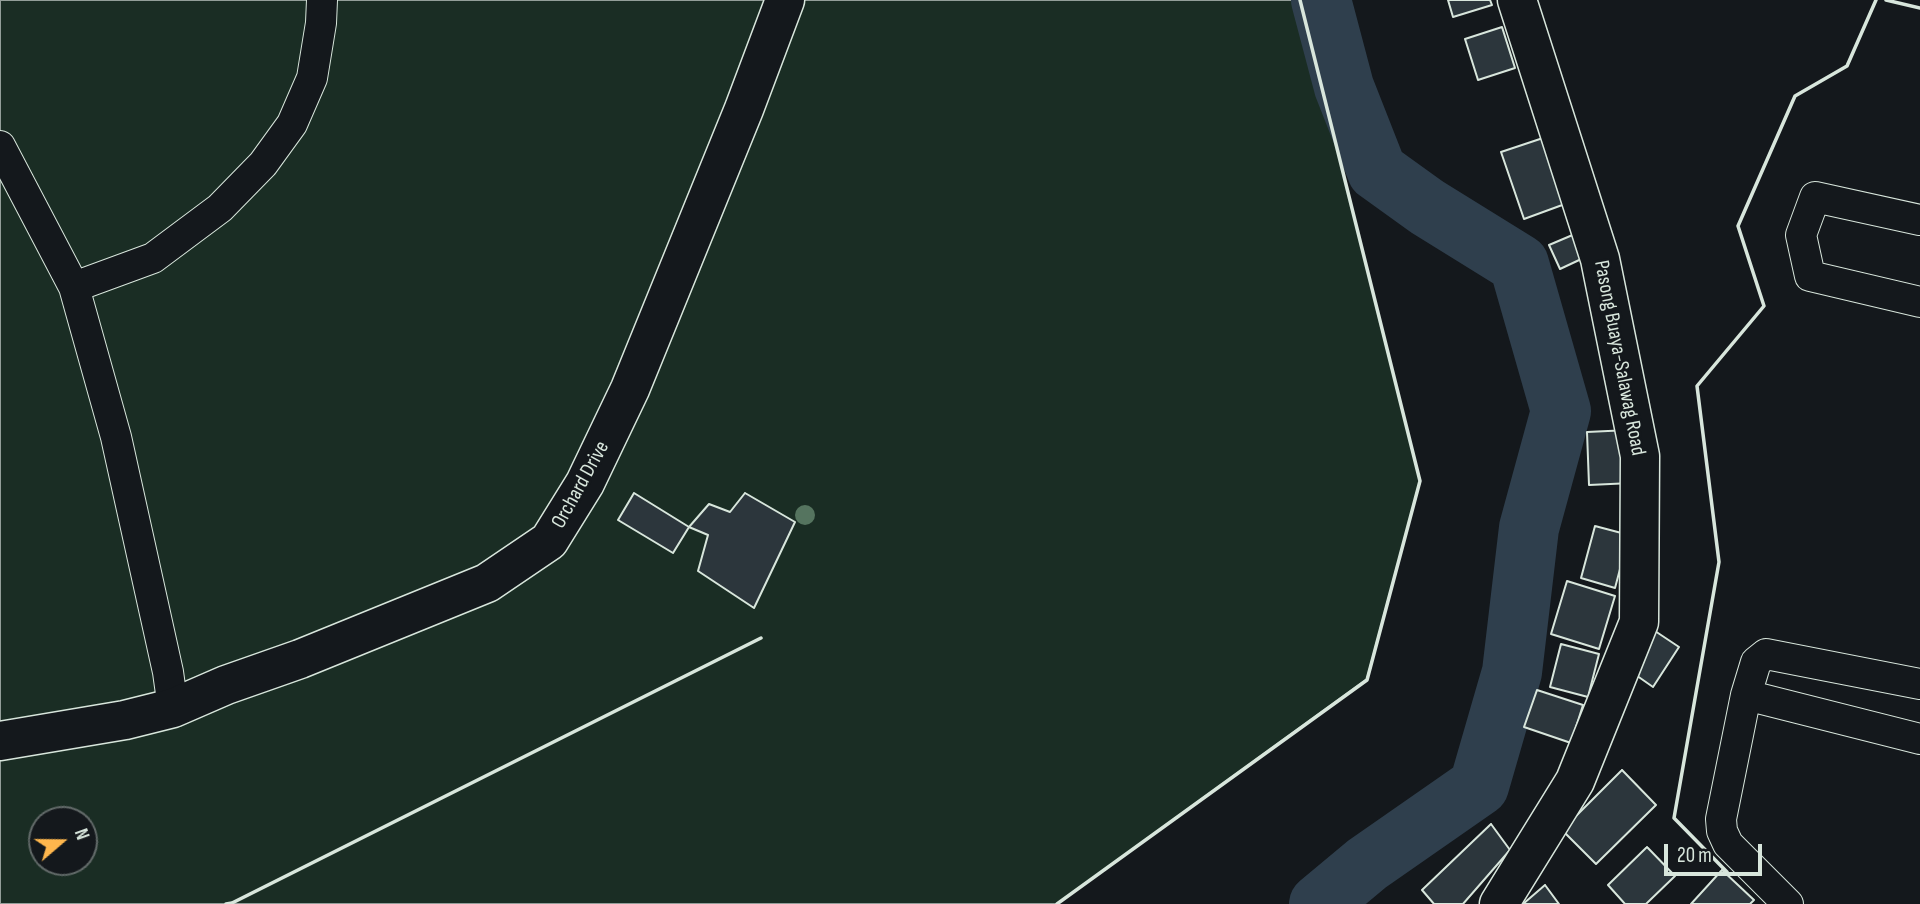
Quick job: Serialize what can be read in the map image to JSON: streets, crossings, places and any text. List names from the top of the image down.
{
  "streets": {
    "street": ["Pasong Buaya-Salawag Road", "Orchard Drive"]
  },
  "scale_bar": "20 m",
  "north": "right"
}
